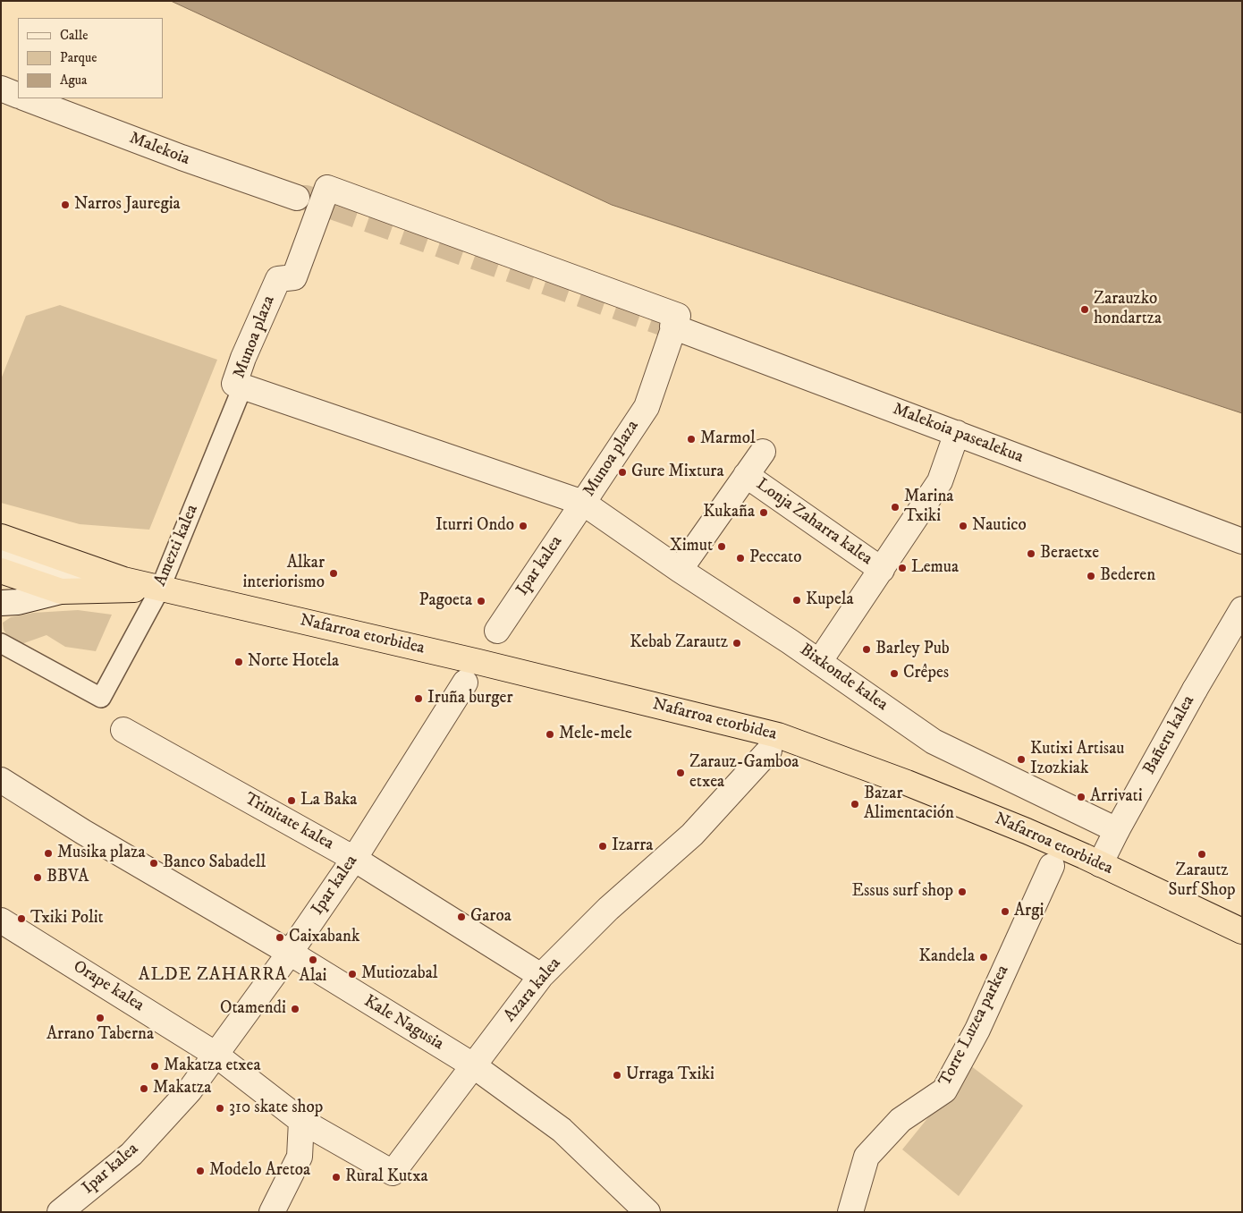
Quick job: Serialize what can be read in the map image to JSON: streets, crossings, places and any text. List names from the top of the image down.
{
  "streets": {
    "highway": ["Nafarroa etorbidea"],
    "street": [
      "Malekoia",
      "Munoa plaza",
      "Malekoia pasealekua",
      "Lonja Zaharra kalea",
      "Ipar kalea",
      "Bixkonde kalea",
      "Bañeru kalea",
      "Trinitate kalea",
      "Orape kalea",
      "Azara kalea",
      "Kale Nagusia",
      "Torre Luzea parkea"
    ],
    "lane": ["Amezti kalea"]
  },
  "crossings": [
    ["Munoa plaza", "Malekoia pasealekua"],
    ["Munoa plaza", "Ipar kalea"],
    ["Munoa plaza", "Bixkonde kalea"],
    ["Amezti kalea", "Nafarroa etorbidea"],
    ["Ipar kalea", "Bixkonde kalea"],
    ["Ipar kalea", "Trinitate kalea"],
    ["Ipar kalea", "Orape kalea"],
    ["Ipar kalea", "Kale Nagusia"],
    ["Nafarroa etorbidea", "Bañeru kalea"],
    ["Bixkonde kalea", "Bañeru kalea"],
    ["Trinitate kalea", "Azara kalea"],
    ["Orape kalea", "Azara kalea"],
    ["Azara kalea", "Kale Nagusia"]
  ],
  "districts": ["ALDE ZAHARRA"],
  "places": [
    "Narros Jauregia",
    "Zarauzko hondartza",
    "Marmol",
    "Gure Mixtura",
    "Marina Txiki",
    "Kukaña",
    "Iturri Ondo",
    "Nautico",
    "Ximut",
    "Beraetxe",
    "Peccato",
    "Lemua",
    "Alkar interiorismo",
    "Bederen",
    "Kupela",
    "Pagoeta",
    "Kebab Zarautz",
    "Barley Pub",
    "Norte Hotela",
    "Crêpes",
    "Iruña burger",
    "Mele-mele",
    "Kutixi Artisau Izozkiak",
    "Zarauz-Gamboa etxea",
    "Arrivati",
    "La Baka",
    "Bazar Alimentación",
    "Izarra",
    "Musika plaza",
    "Zarautz Surf Shop",
    "Banco Sabadell",
    "BBVA",
    "Essus surf shop",
    "Argi",
    "Garoa",
    "Txiki Polit",
    "Caixabank",
    "Kandela",
    "Alai",
    "Mutiozabal",
    "Otamendi",
    "Arrano Taberna",
    "Makatza etxea",
    "Urraga Txiki",
    "Makatza",
    "310 skate shop",
    "Modelo Aretoa",
    "Rural Kutxa"
  ],
  "legend": ["Calle", "Parque", "Agua"]
}
